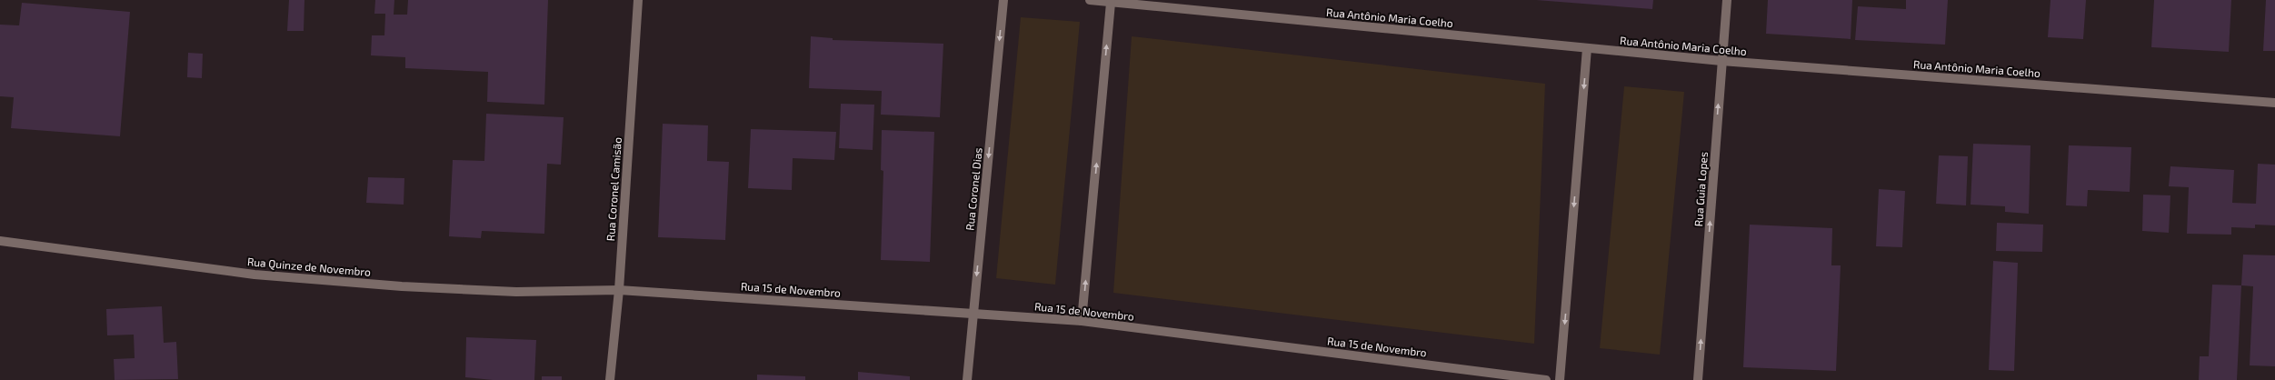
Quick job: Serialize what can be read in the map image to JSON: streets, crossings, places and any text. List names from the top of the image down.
{
  "streets": {
    "street": [
      "Rua Antônio Maria Coelho",
      "Rua Coronel Camisão",
      "Rua Coronel Dias",
      "Rua Guia Lopes",
      "Rua Quinze de Novembro",
      "Rua 15 de Novembro"
    ]
  },
  "crossings": [
    ["Rua Antônio Maria Coelho", "Rua Guia Lopes"],
    ["Rua Coronel Camisão", "Rua Quinze de Novembro"],
    ["Rua Coronel Camisão", "Rua 15 de Novembro"],
    ["Rua Coronel Dias", "Rua 15 de Novembro"],
    ["Rua Quinze de Novembro", "Rua 15 de Novembro"]
  ],
  "one_way": ["Rua Coronel Dias", "Rua Guia Lopes"]
}
